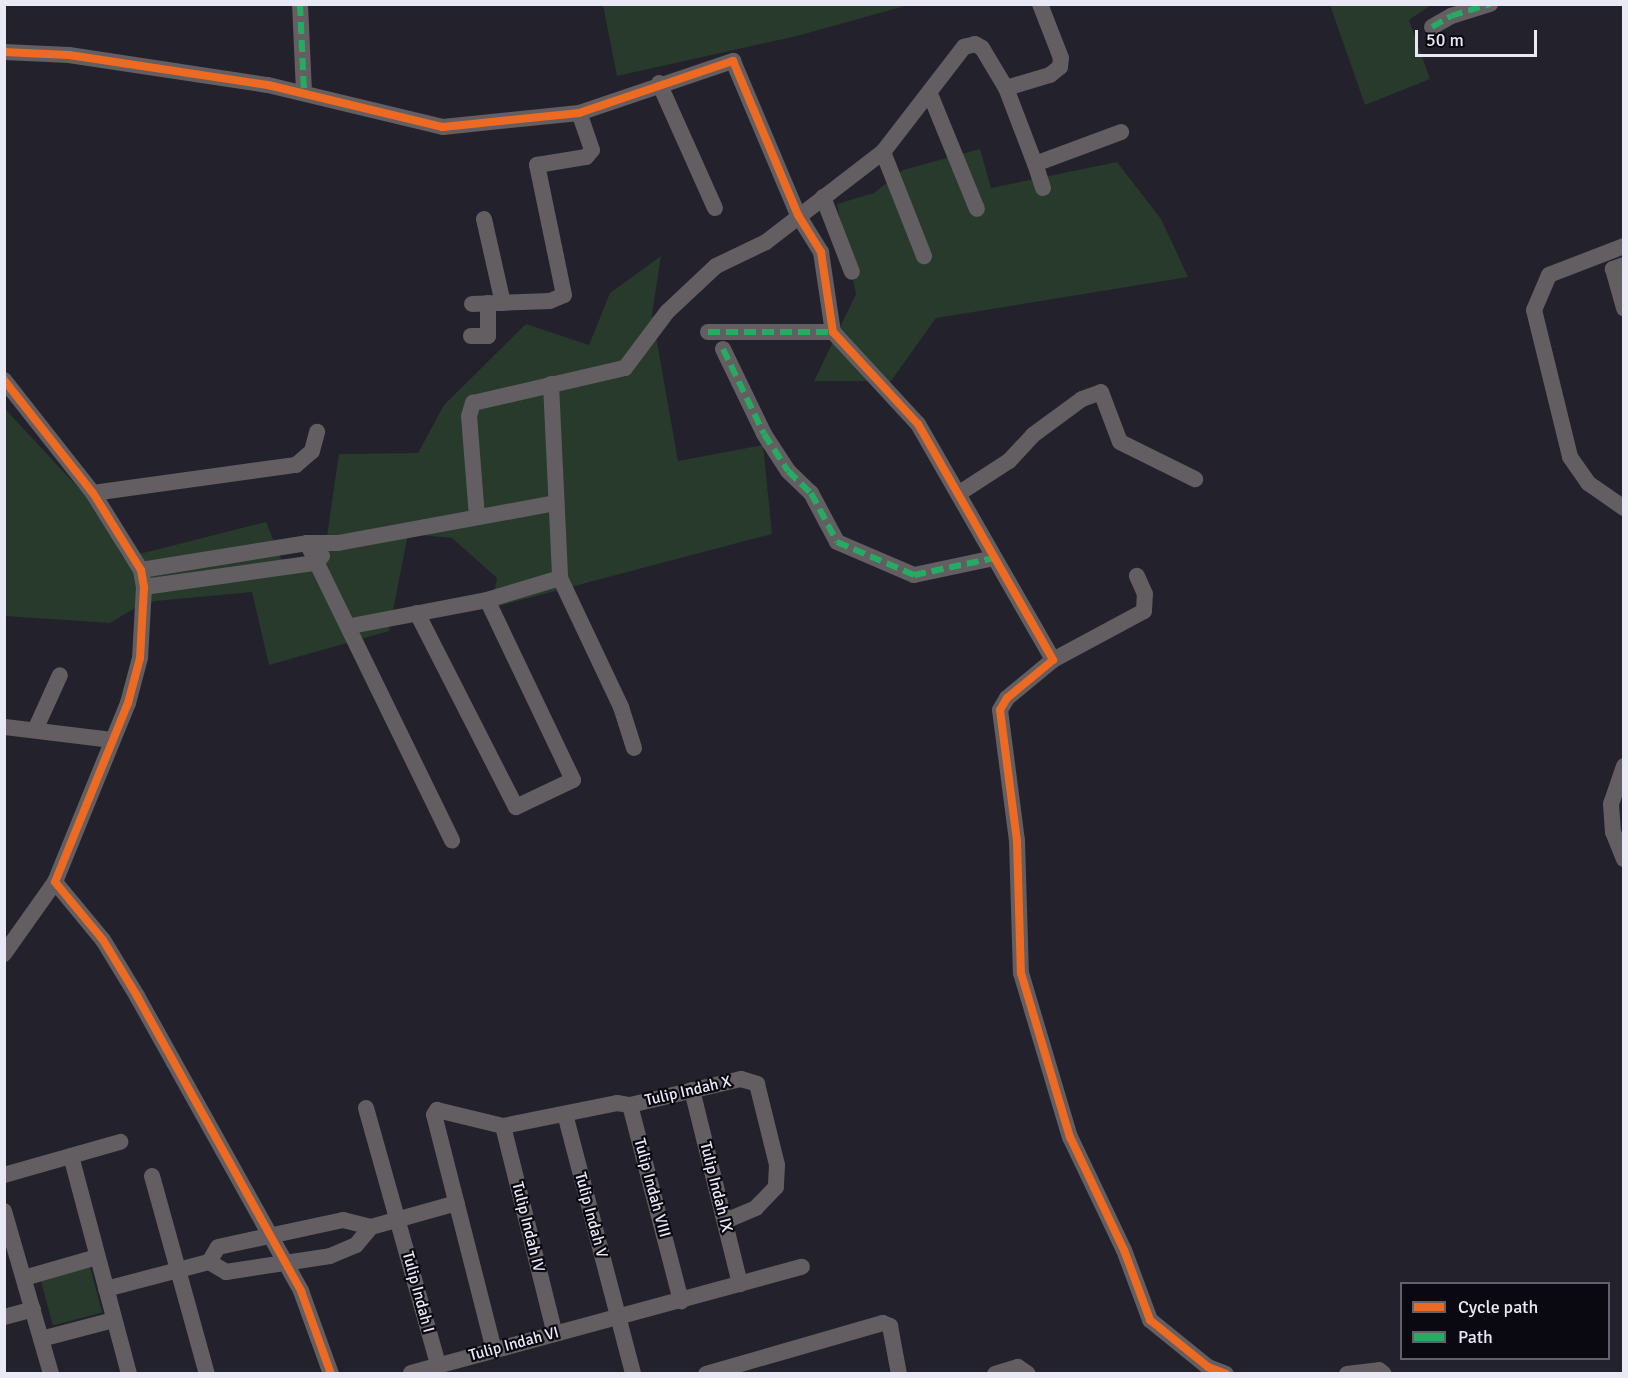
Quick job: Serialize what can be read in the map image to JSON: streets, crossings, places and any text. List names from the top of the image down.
{
  "streets": {
    "street": [
      "Tulip Indah X",
      "Tulip Indah IX",
      "Tulip Indah VIII",
      "Tulip Indah V",
      "Tulip Indah IV",
      "Tulip Indah I",
      "Tulip Indah VI"
    ]
  },
  "crossings": [
    ["Tulip Indah X", "Tulip Indah IX"],
    ["Tulip Indah X", "Tulip Indah VIII"],
    ["Tulip Indah IX", "Tulip Indah VI"],
    ["Tulip Indah VIII", "Tulip Indah VI"],
    ["Tulip Indah V", "Tulip Indah VI"],
    ["Tulip Indah IV", "Tulip Indah VI"],
    ["Tulip Indah I", "Tulip Indah VI"]
  ],
  "legend": ["Cycle path", "Path"],
  "scale_bar": "50 m"
}
